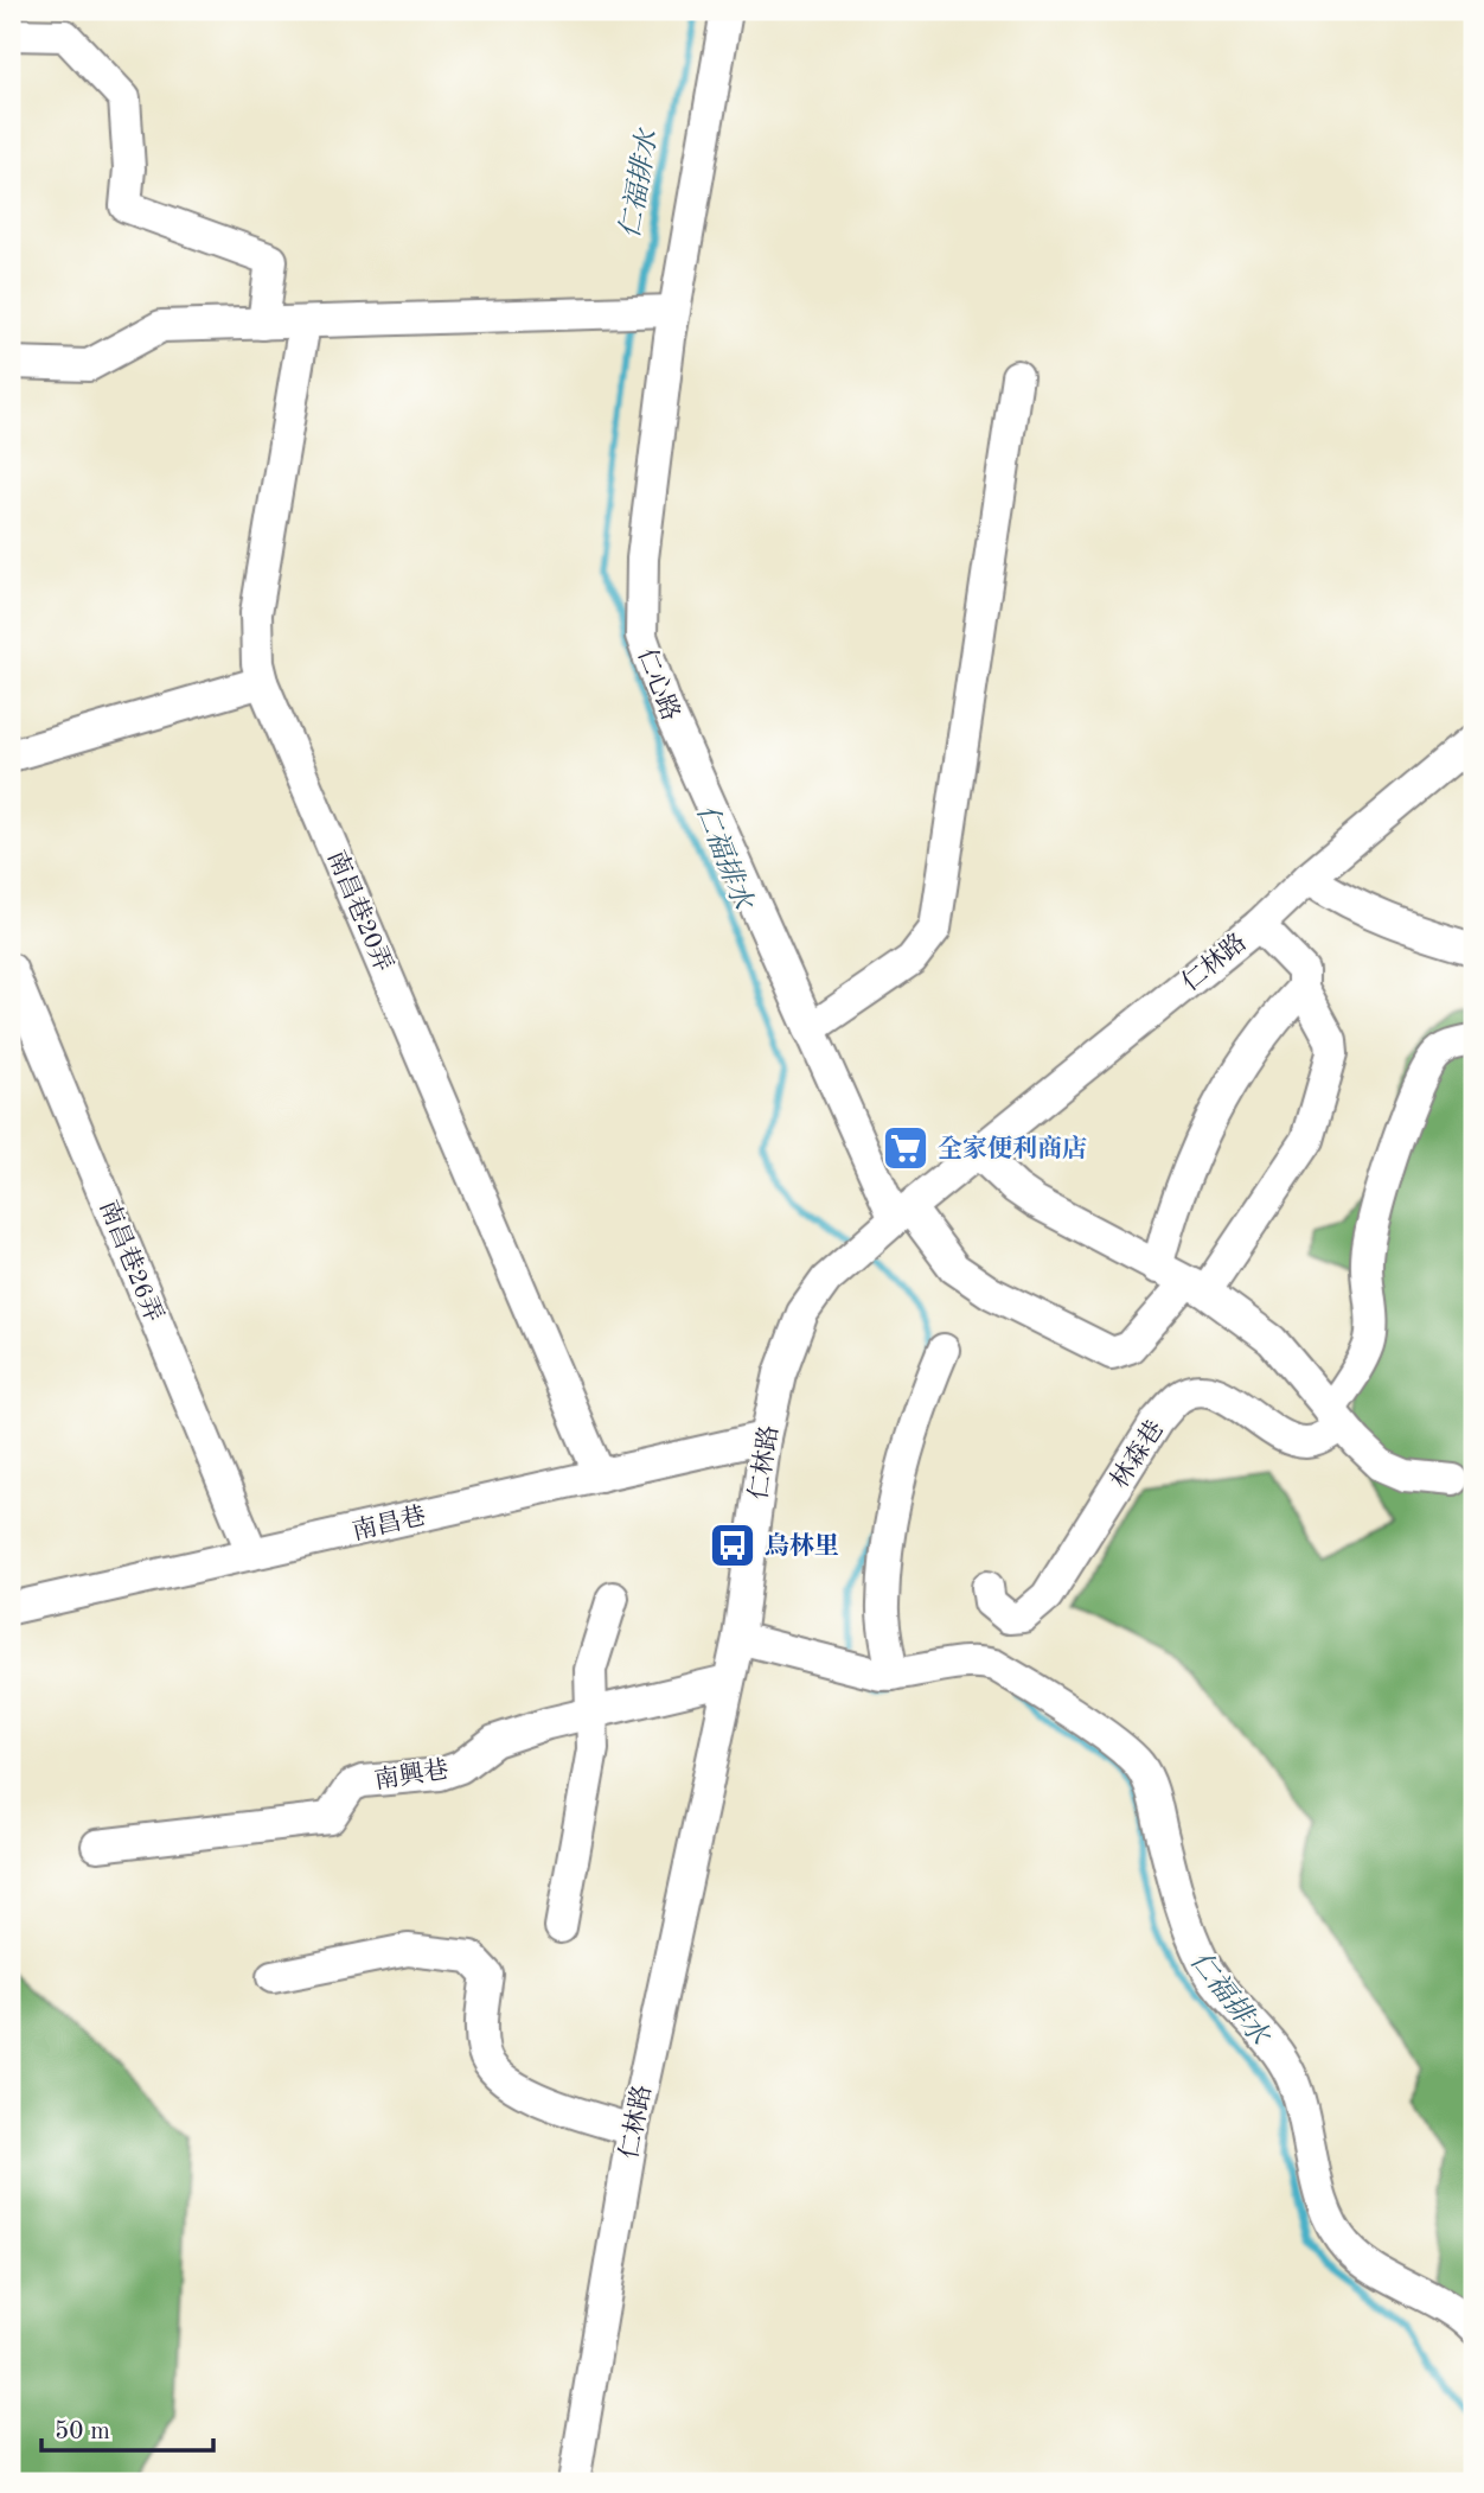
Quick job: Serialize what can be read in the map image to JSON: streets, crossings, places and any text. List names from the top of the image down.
{
  "streets": {
    "street": [
      "仁心路",
      "南昌巷20弄",
      "仁林路",
      "南昌巷26弄",
      "林森巷",
      "南昌巷",
      "南興巷"
    ]
  },
  "crossings": [
    ["仁心路", "仁林路"],
    ["南昌巷20弄", "南昌巷"],
    ["仁林路", "南昌巷"],
    ["仁林路", "南興巷"],
    ["南昌巷26弄", "南昌巷"]
  ],
  "water": ["仁福排水"],
  "places": {
    "supermarket": ["全家便利商店"],
    "bus stop": ["烏林里"]
  },
  "scale_bar": "50 m"
}
